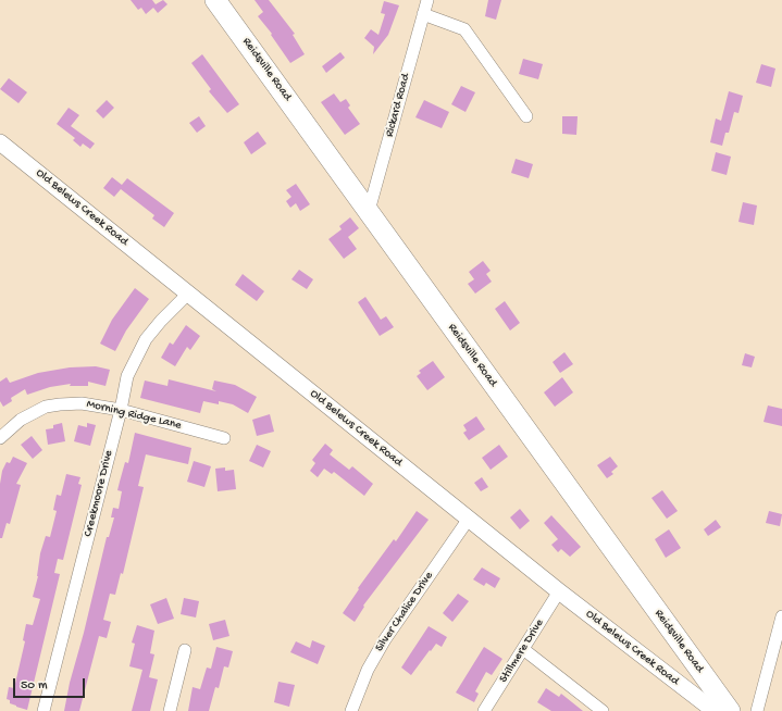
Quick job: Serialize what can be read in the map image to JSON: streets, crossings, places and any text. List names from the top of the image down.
{
  "streets": {
    "highway": ["Reidsville Road"],
    "street": [
      "Rickard Road",
      "Old Belews Creek Road",
      "Morning Ridge Lane",
      "Creekmoore Drive",
      "Silver Chalice Drive",
      "Stillmere Drive"
    ]
  },
  "crossings": [
    ["Reidsville Road", "Rickard Road"],
    ["Old Belews Creek Road", "Creekmoore Drive"],
    ["Old Belews Creek Road", "Silver Chalice Drive"],
    ["Old Belews Creek Road", "Stillmere Drive"],
    ["Morning Ridge Lane", "Creekmoore Drive"]
  ],
  "scale_bar": "50 m"
}
